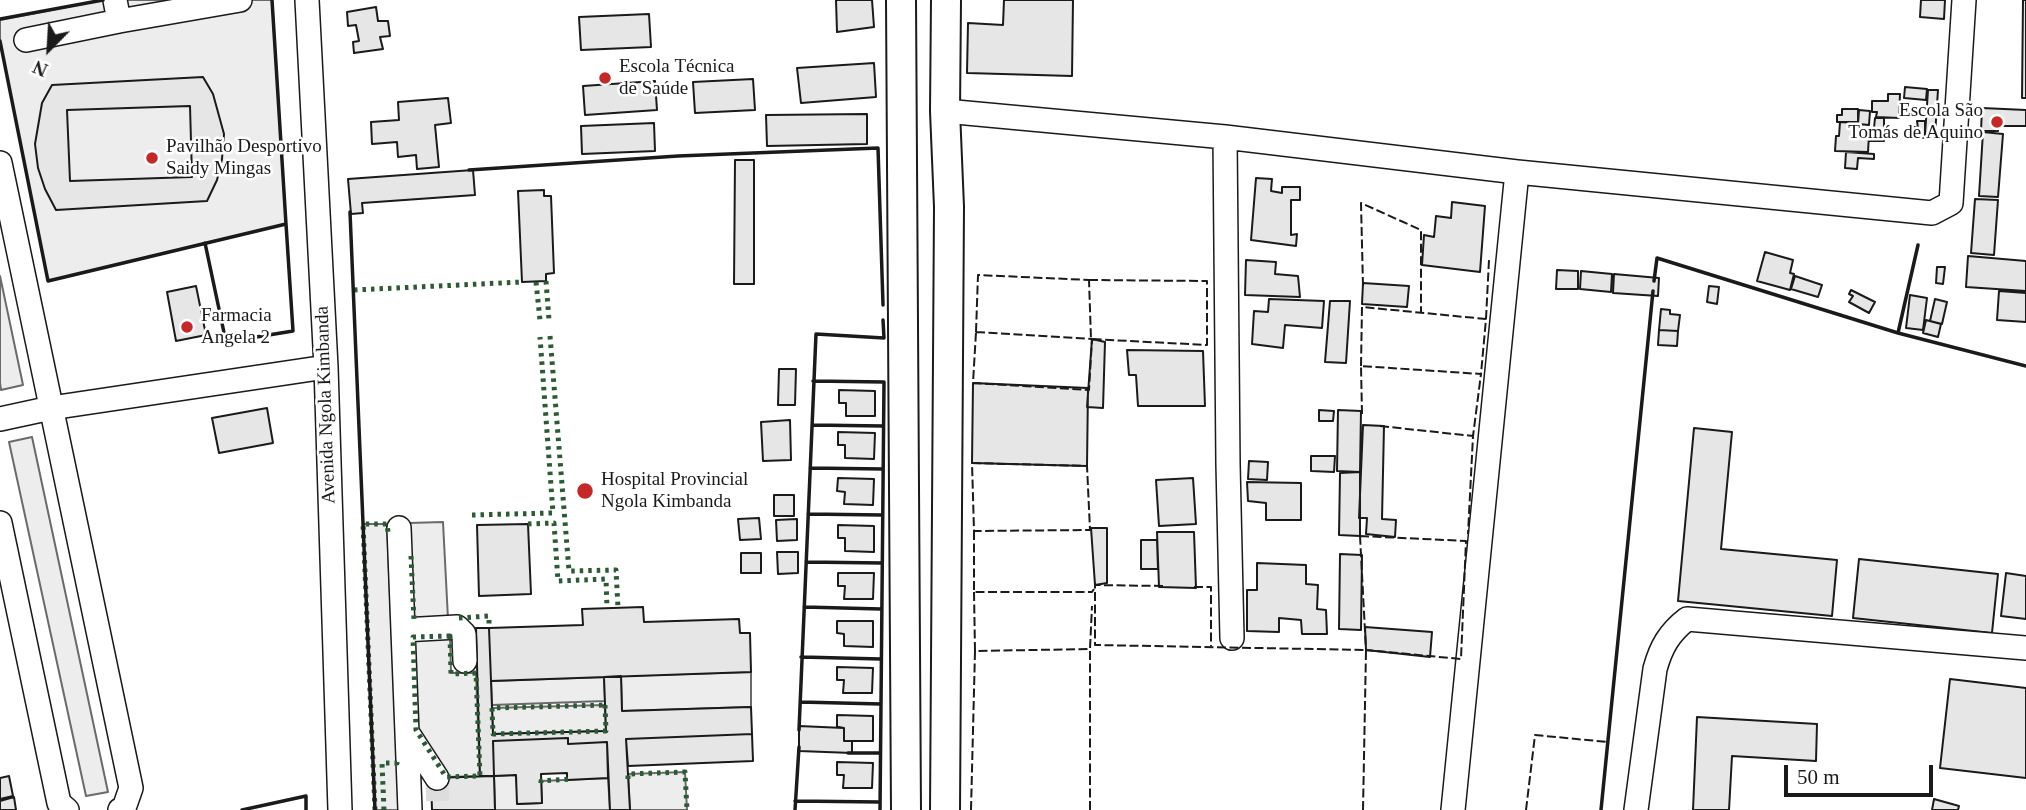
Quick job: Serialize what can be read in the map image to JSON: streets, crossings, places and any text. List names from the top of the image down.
{
  "streets": {
    "street": ["Avenida Ngola Kimbanda"]
  },
  "places": [
    "Escola Técnica de Saúde",
    "Escola São Tomás de Aquino",
    "Pavilhão Desportivo Saidy Mingas",
    "Farmacia Angela 2",
    "Hospital Provincial Ngola Kimbanda"
  ],
  "scale_bar": "50 m",
  "north": "bottom left"
}
